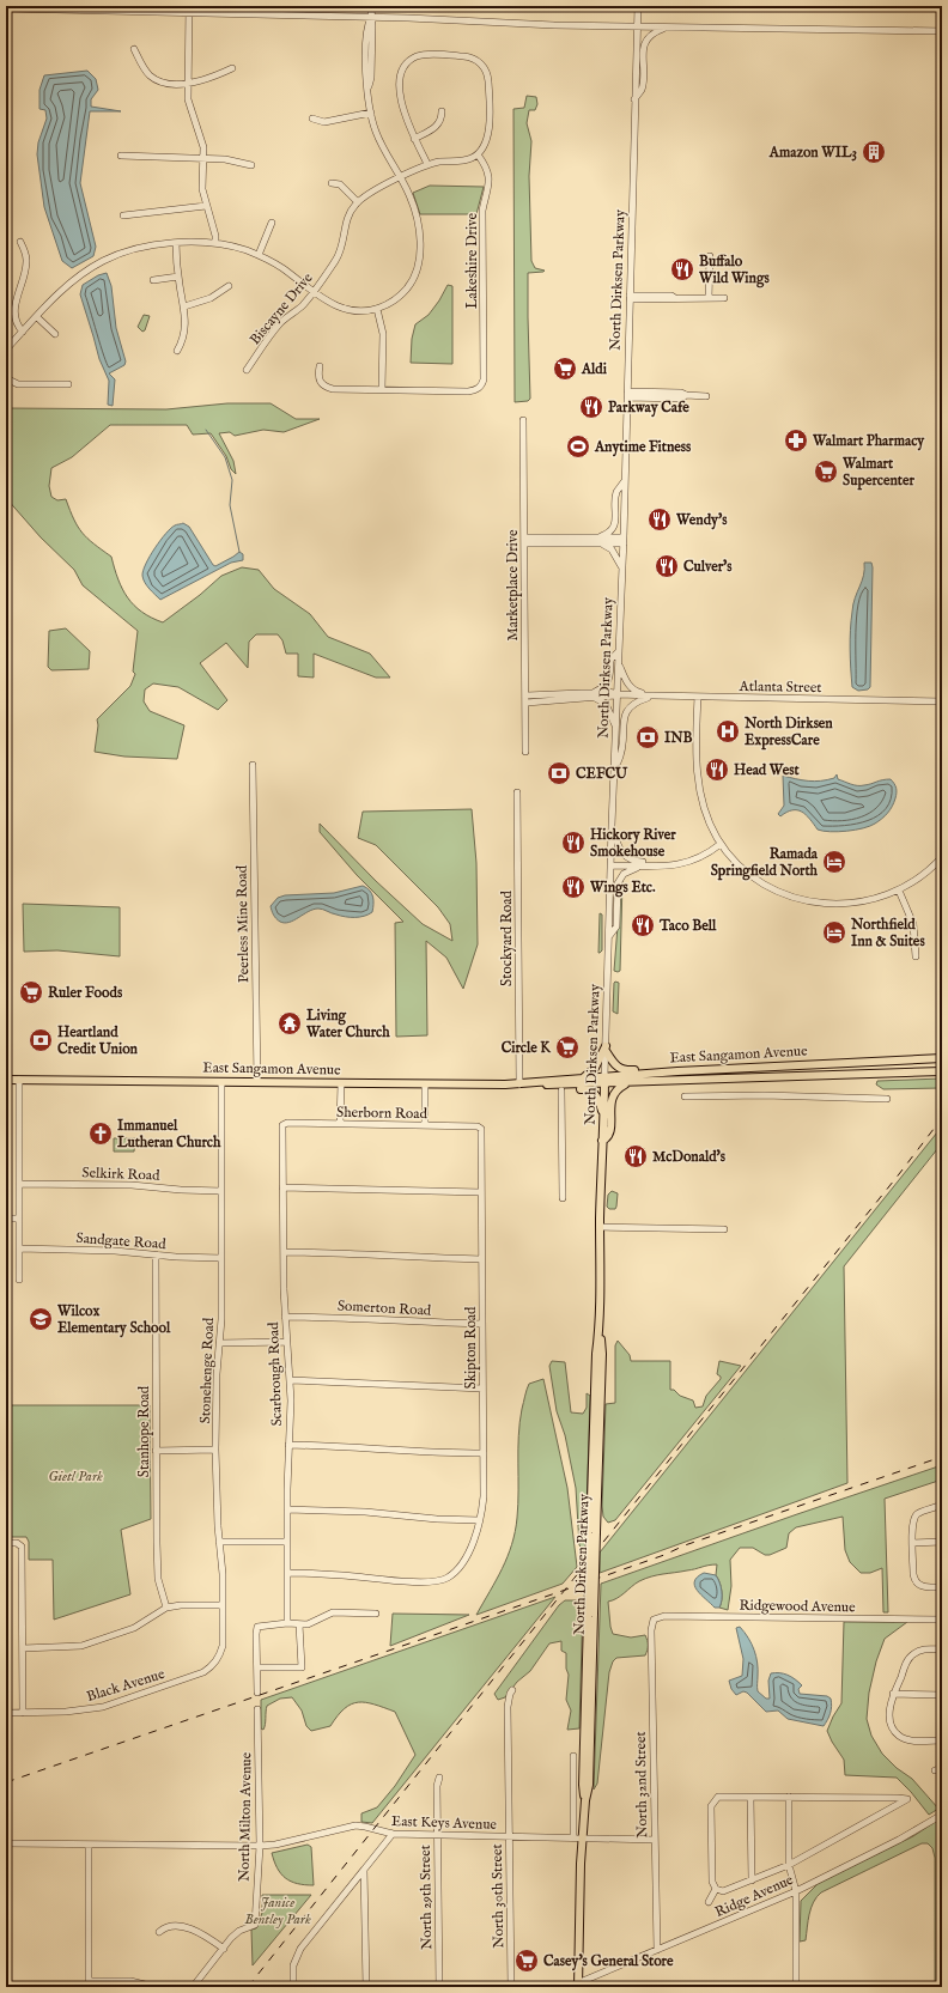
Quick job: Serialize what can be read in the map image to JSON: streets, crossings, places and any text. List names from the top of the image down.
{
  "streets": {
    "main road": ["North Dirksen Parkway", "East Sangamon Avenue"],
    "street": [
      "Lakeshire Drive",
      "Biscayne Drive",
      "Marketplace Drive",
      "Atlanta Street",
      "Peerless Mine Road",
      "Stockyard Road",
      "Sherborn Road",
      "Selkirk Road",
      "Sandgate Road",
      "Somerton Road",
      "Skipton Road",
      "Stonehenge Road",
      "Scarbrough Road",
      "Stanhope Road",
      "Ridgewood Avenue",
      "Black Avenue",
      "North 32nd Street",
      "North Milton Avenue",
      "East Keys Avenue",
      "North 30th Street",
      "Ridge Avenue",
      "North 29th Street"
    ]
  },
  "crossings": [
    ["North Dirksen Parkway", "Atlanta Street"],
    ["North Dirksen Parkway", "East Sangamon Avenue"],
    ["North Dirksen Parkway", "East Keys Avenue"],
    ["North Dirksen Parkway", "Ridge Avenue"],
    ["Marketplace Drive", "Atlanta Street"],
    ["Peerless Mine Road", "East Sangamon Avenue"],
    ["Stockyard Road", "East Sangamon Avenue"],
    ["East Sangamon Avenue", "Stonehenge Road"],
    ["Sherborn Road", "Skipton Road"],
    ["Sherborn Road", "Scarbrough Road"],
    ["Selkirk Road", "Stonehenge Road"],
    ["Sandgate Road", "Stonehenge Road"],
    ["Sandgate Road", "Stanhope Road"],
    ["Somerton Road", "Skipton Road"],
    ["Somerton Road", "Scarbrough Road"],
    ["Skipton Road", "Scarbrough Road"],
    ["Stonehenge Road", "Black Avenue"],
    ["Ridgewood Avenue", "North 32nd Street"],
    ["North 32nd Street", "East Keys Avenue"],
    ["North 32nd Street", "Ridge Avenue"],
    ["North Milton Avenue", "East Keys Avenue"],
    ["East Keys Avenue", "North 30th Street"],
    ["East Keys Avenue", "North 29th Street"]
  ],
  "parks": ["Gietl Park", "Janice Bentley Park"],
  "places": {
    "building": ["Amazon WIL3"],
    "restaurant": [
      "Buffalo Wild Wings",
      "Parkway Cafe",
      "Wendy's",
      "Culver's",
      "Head West",
      "Hickory River Smokehouse",
      "Wings Etc.",
      "Taco Bell",
      "McDonald's"
    ],
    "supermarket": [
      "Aldi",
      "Walmart Supercenter",
      "Ruler Foods",
      "Circle K",
      "Casey's General Store"
    ],
    "pharmacy": ["Walmart Pharmacy"],
    "sports": ["Anytime Fitness"],
    "hospital": ["North Dirksen ExpressCare"],
    "bank": ["INB", "CEFCU", "Heartland Credit Union"],
    "hotel": ["Ramada Springfield North", "Northfield Inn & Suites"],
    "temple": ["Living Water Church"],
    "church": ["Immanuel Lutheran Church"],
    "school or university": ["Wilcox Elementary School"]
  }
}
